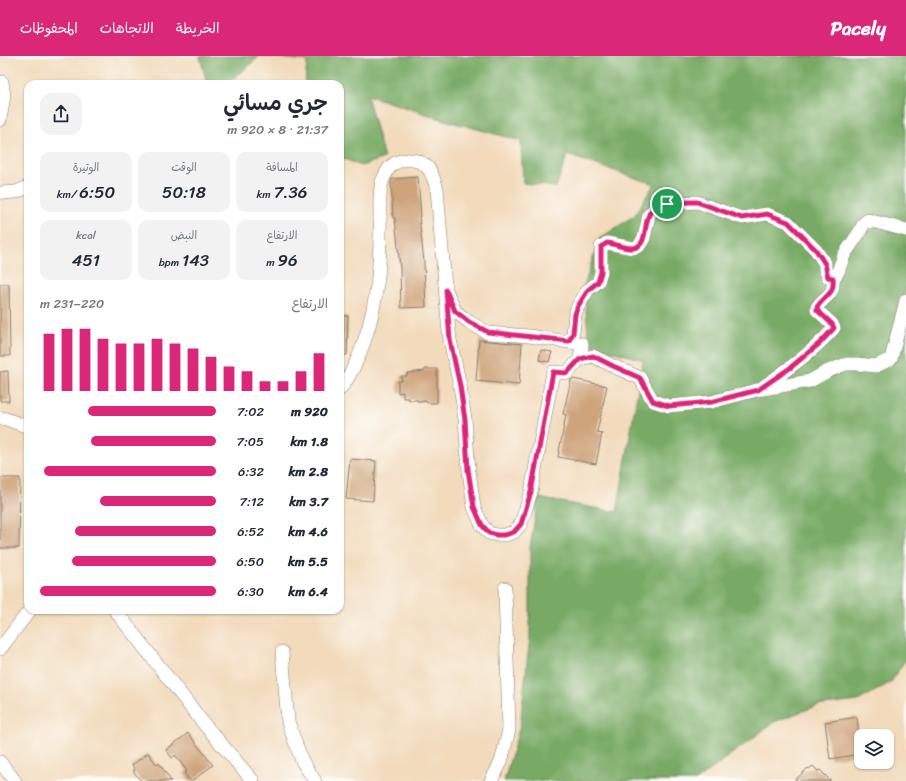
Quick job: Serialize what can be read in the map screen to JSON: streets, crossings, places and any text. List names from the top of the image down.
{
  "page": {
    "header": "Pacely",
    "nav": ["الخريطة", "الاتجاهات", "المحفوظات"],
    "heading": ["جري مسائي", "21:37 · 8 × 920 m"],
    "stats": [
      ["المسافة", "7.36 km"],
      ["الوقت", "50:18"],
      ["الوتيرة", "6:50 /km"],
      ["الارتفاع", "96 m"],
      ["النبض", "143 bpm"],
      ["kcal", "451"]
    ],
    "chart": ["الارتفاع", "220–231 m"],
    "list": [
      {
        "name": "920 m",
        "note": "7:02"
      },
      {
        "name": "1.8 km",
        "note": "7:05"
      },
      {
        "name": "2.8 km",
        "note": "6:32"
      },
      {
        "name": "3.7 km",
        "note": "7:12"
      },
      {
        "name": "4.6 km",
        "note": "6:52"
      },
      {
        "name": "5.5 km",
        "note": "6:50"
      },
      {
        "name": "6.4 km",
        "note": "6:30"
      }
    ]
  }
}
